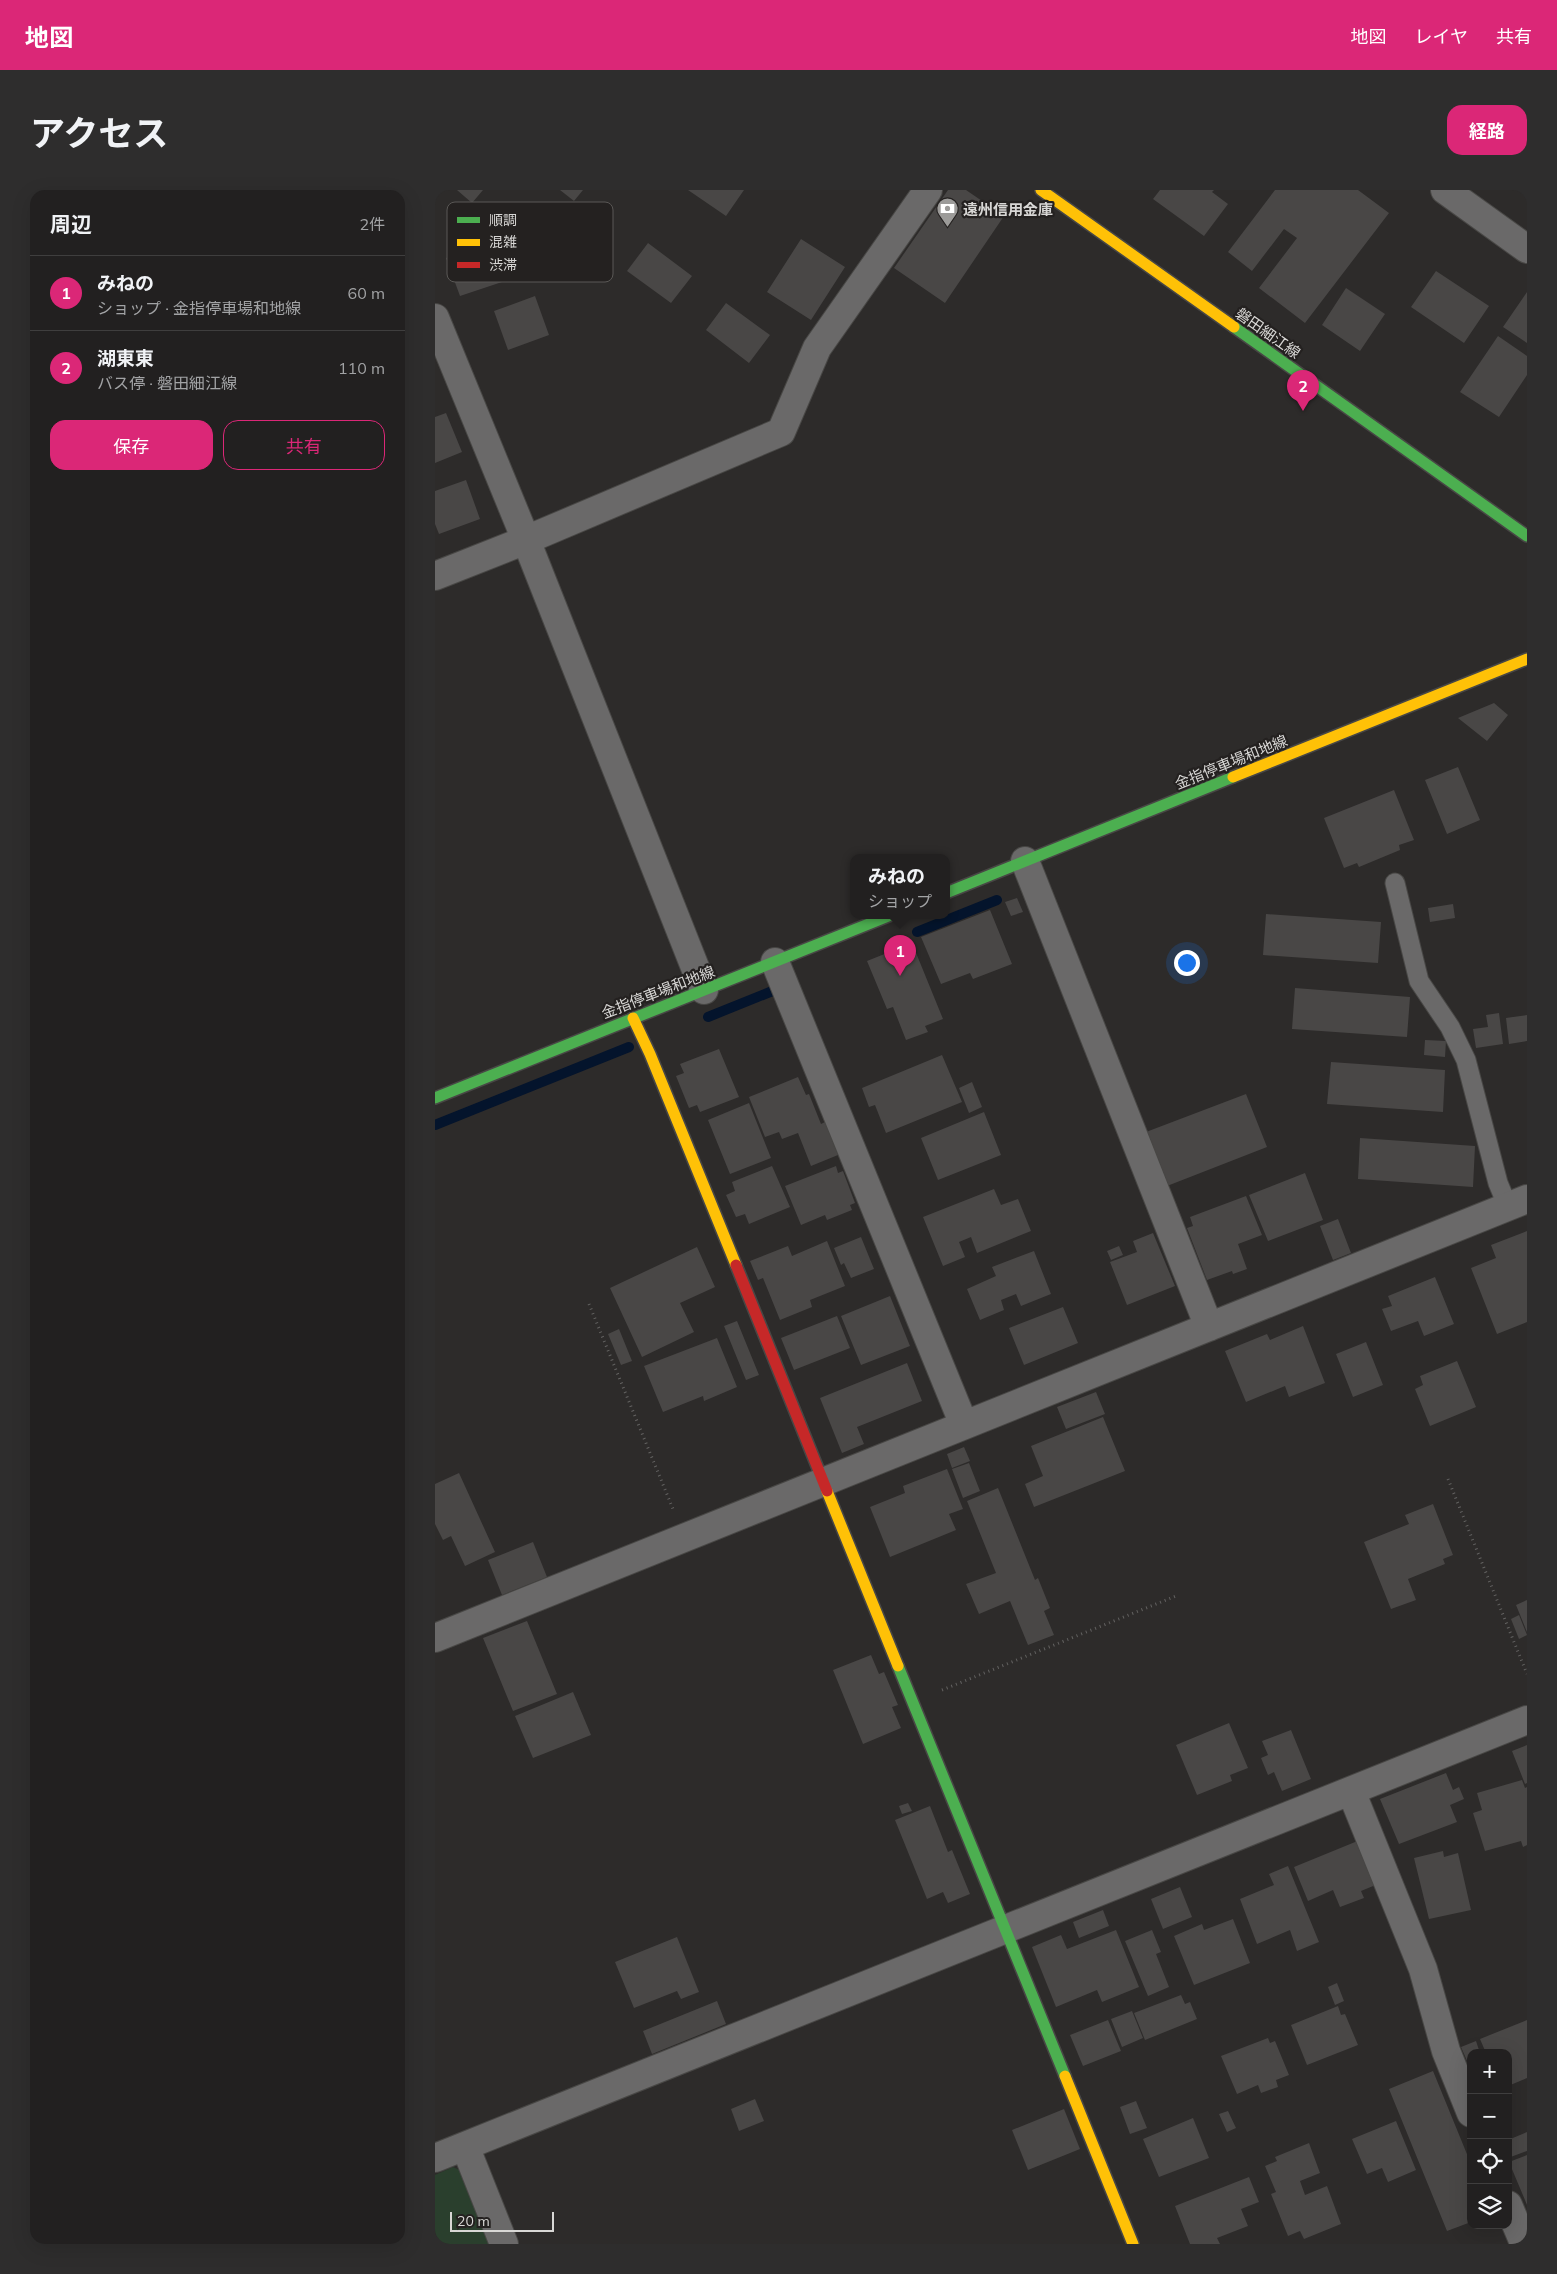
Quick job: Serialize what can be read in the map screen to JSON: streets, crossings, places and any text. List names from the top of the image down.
{
  "streets": {
    "main road": ["磐田細江線", "金指停車場和地線"]
  },
  "places": {
    "bank": ["遠州信用金庫"]
  },
  "legend": ["順調", "混雑", "渋滞"],
  "scale_bar": "20 m",
  "page": {
    "header": "地図",
    "nav": ["地図", "レイヤ", "共有"],
    "title": "アクセス",
    "buttons": [
      "経路",
      ["保存", "共有"]
    ],
    "heading": ["周辺", "2件"],
    "list": [
      {
        "mark": "1",
        "name": "みねの",
        "note": "ショップ · 金指停車場和地線",
        "value": "60 m"
      },
      {
        "mark": "2",
        "name": "湖東東",
        "note": "バス停 · 磐田細江線",
        "value": "110 m"
      }
    ],
    "pins": ["2", "1"],
    "popup": ["みねの", "ショップ"],
    "map_buttons": ["+", "−"],
    "scale": "20 m"
  }
}
